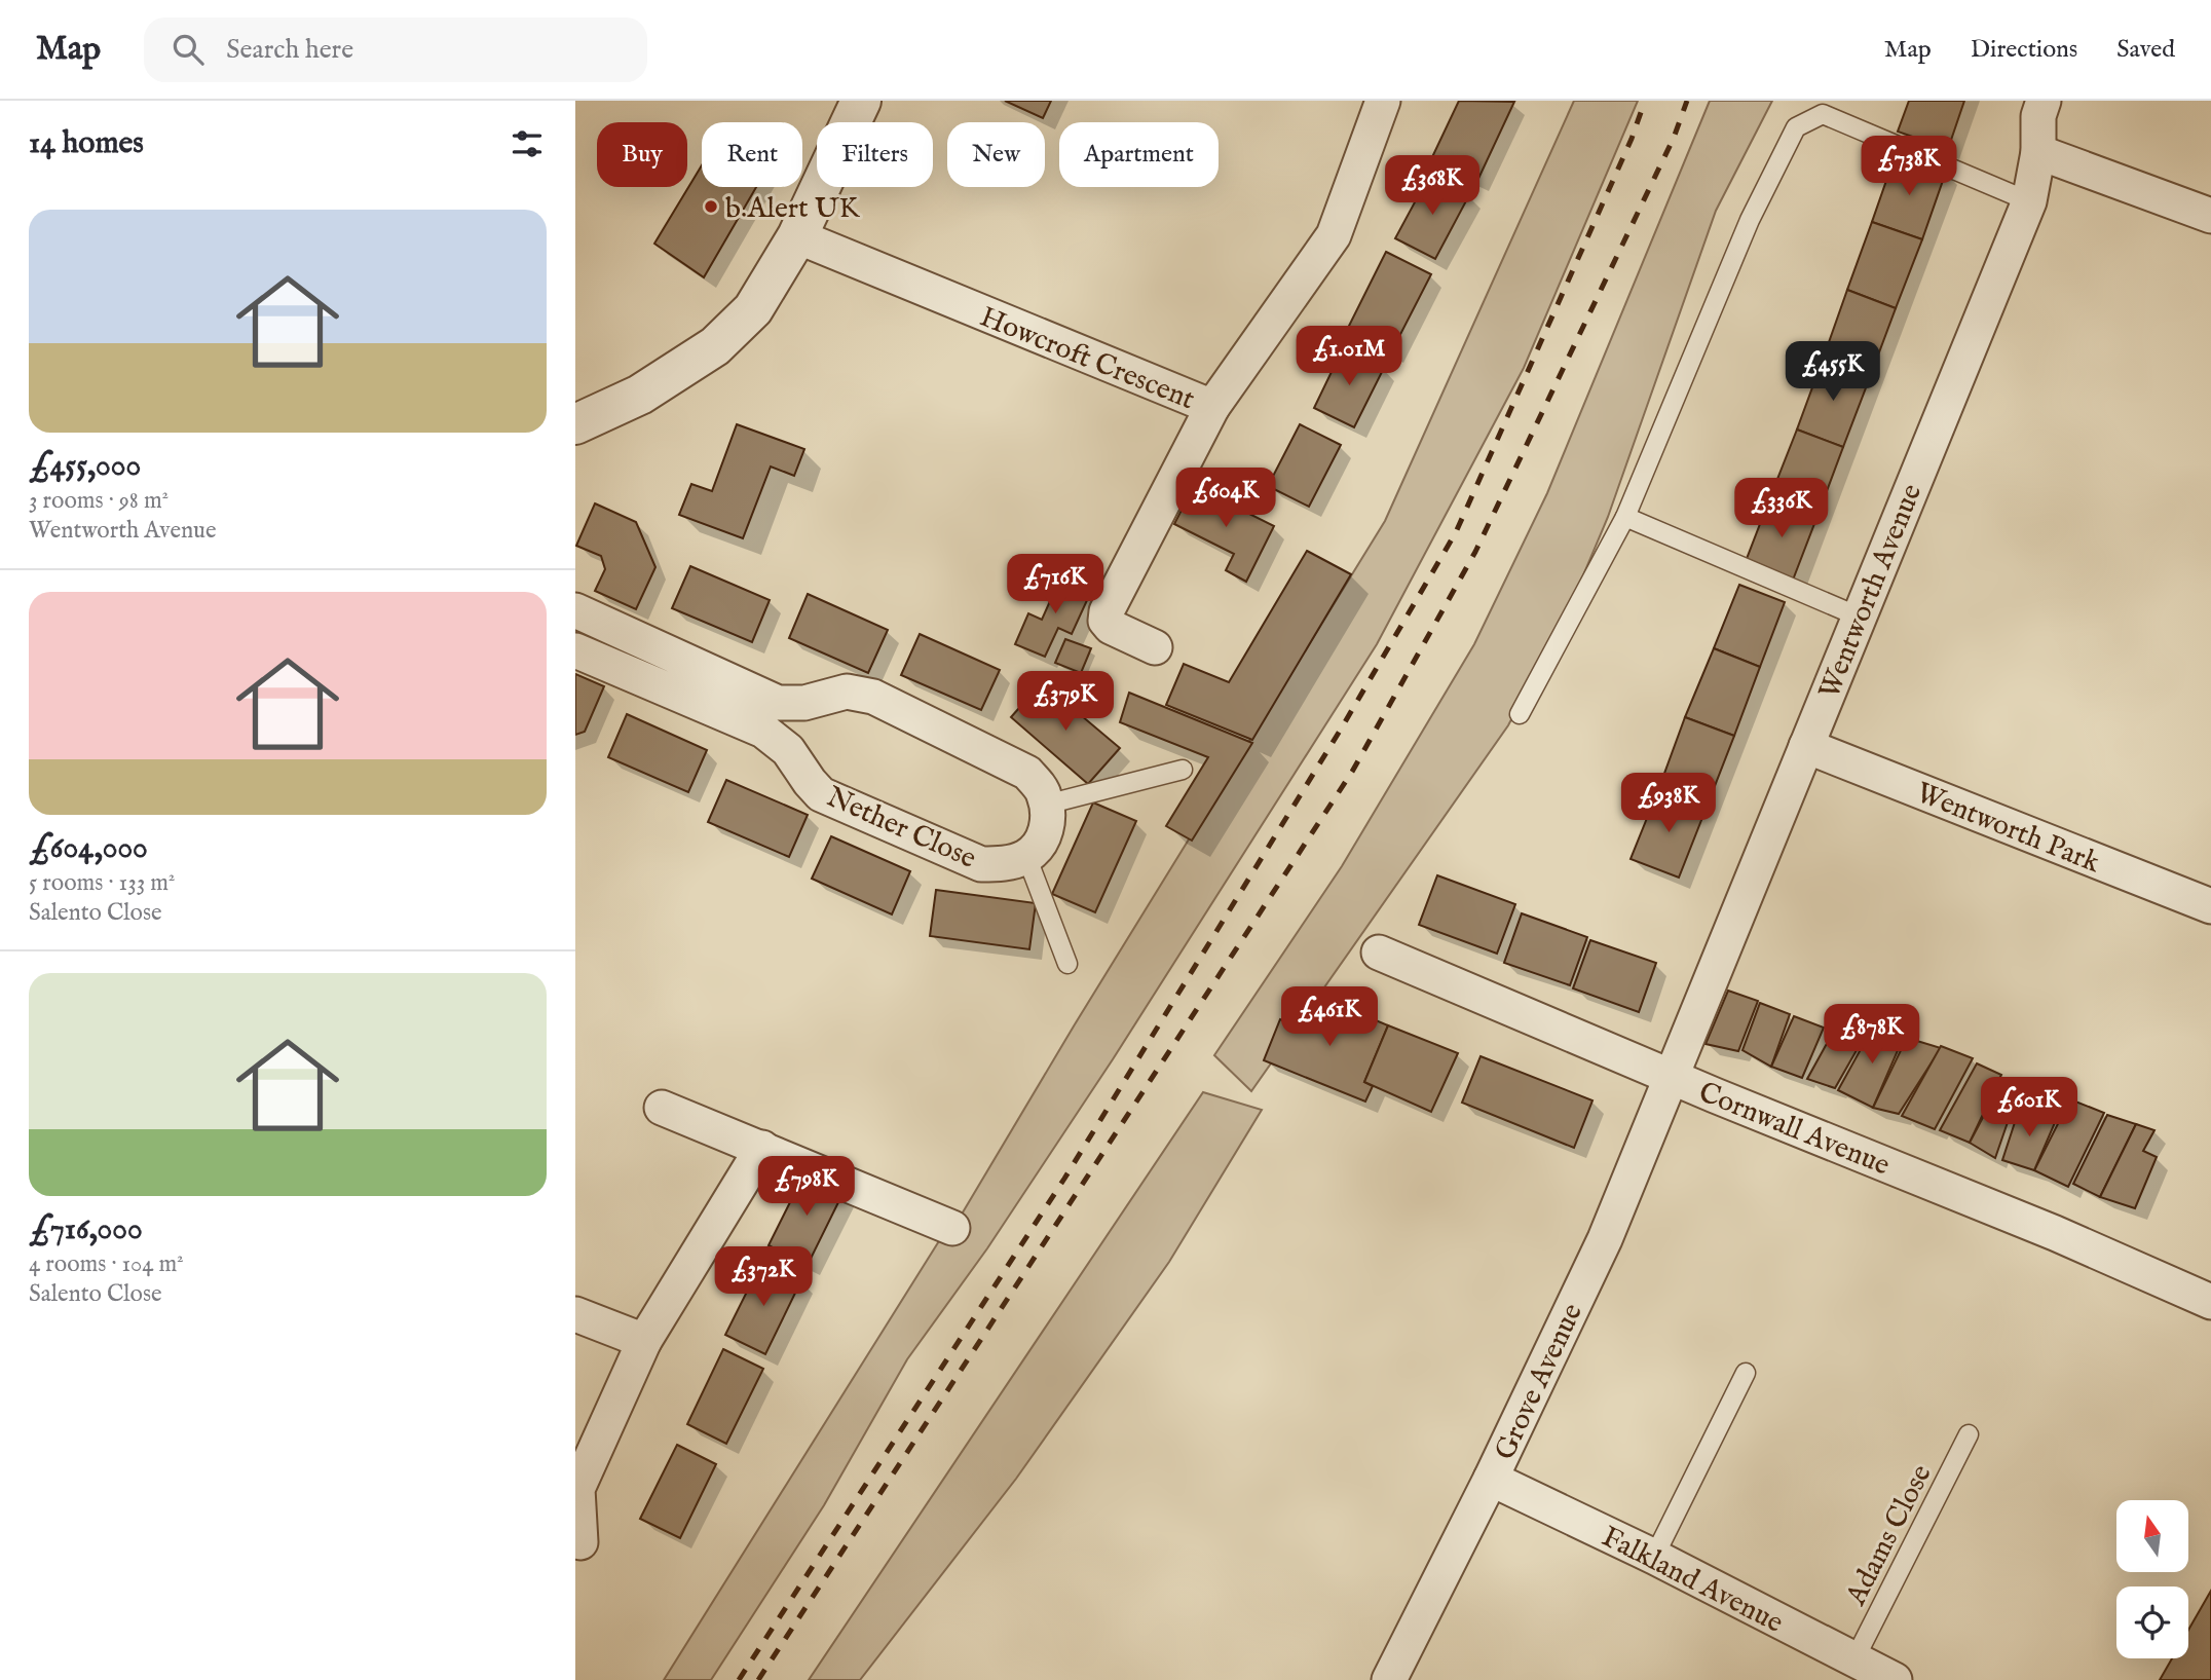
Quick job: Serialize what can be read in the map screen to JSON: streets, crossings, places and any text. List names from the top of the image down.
{
  "streets": {
    "street": [
      "Howcroft Crescent",
      "Wentworth Avenue",
      "Nether Close",
      "Wentworth Park",
      "Cornwall Avenue",
      "Grove Avenue",
      "Falkland Avenue"
    ],
    "lane": ["Adams Close"]
  },
  "crossings": [
    ["Wentworth Avenue", "Wentworth Park"],
    ["Wentworth Avenue", "Cornwall Avenue"],
    ["Wentworth Avenue", "Grove Avenue"],
    ["Cornwall Avenue", "Grove Avenue"],
    ["Grove Avenue", "Falkland Avenue"],
    ["Adams Close", "Falkland Avenue"]
  ],
  "places": ["b.Alert UK"],
  "north": "top",
  "page": {
    "header": "Map",
    "search": "Search here",
    "nav": ["Map", "Directions", "Saved"],
    "heading": "14 homes",
    "chip": [
      "Buy",
      "Rent",
      "Filters",
      "New",
      "Apartment"
    ],
    "price": [
      "£738K",
      "£368K",
      "£1.01M",
      "£455K",
      "£604K",
      "£336K",
      "£716K",
      "£379K",
      "£938K",
      "£461K",
      "£878K",
      "£601K",
      "£798K",
      "£372K"
    ],
    "list": [
      {
        "name": "£455,000",
        "note": "3 rooms · 98 m² · Wentworth Avenue"
      },
      {
        "name": "£604,000",
        "note": "5 rooms · 133 m² · Salento Close"
      },
      {
        "name": "£716,000",
        "note": "4 rooms · 104 m² · Salento Close"
      }
    ]
  }
}
